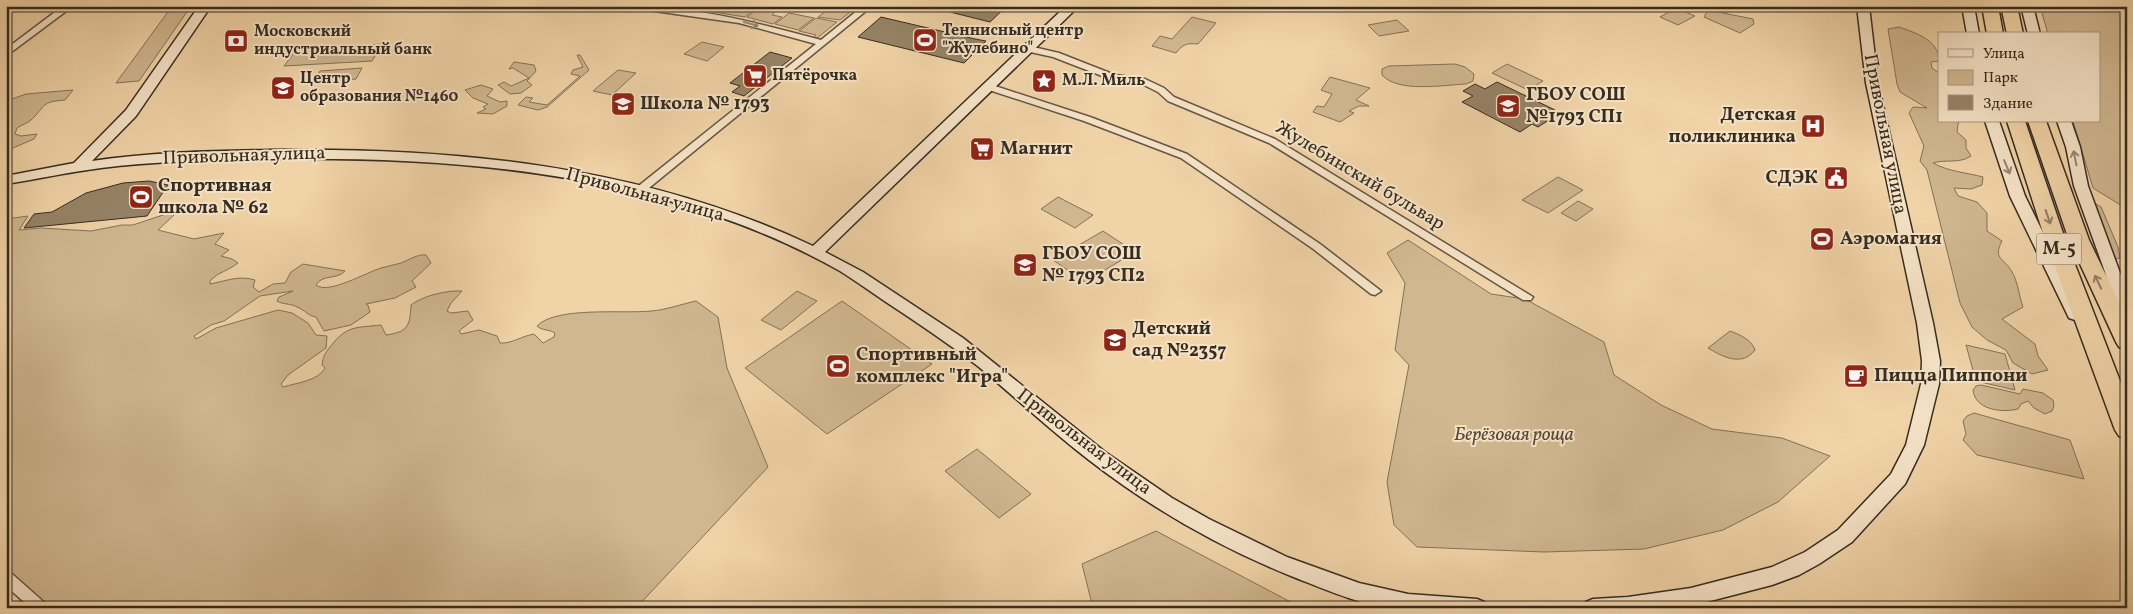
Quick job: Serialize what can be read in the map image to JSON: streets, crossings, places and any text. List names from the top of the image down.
{
  "streets": {
    "highway": ["М-5"],
    "main road": ["Привольная улица"],
    "street": ["Жулебинский бульвар"]
  },
  "parks": ["Берёзовая роща"],
  "places": {
    "sports": [
      "Теннисный центр \"Жулебино\"",
      "Спортивная школа № 62",
      "Аэромагия",
      "Спортивный комплекс \"Игра\""
    ],
    "bank": ["Московский индустриальный банк"],
    "supermarket": ["Пятёрочка", "Магнит"],
    "place": ["М.Л. Миль"],
    "school or university": [
      "Центр образования №1460",
      "Школа № 1793",
      "ГБОУ СОШ №1793 СП1",
      "ГБОУ СОШ № 1793 СП2",
      "Детский сад №2357"
    ],
    "hospital": ["Детская поликлиника"],
    "public building": ["СДЭК"],
    "cafe": ["Пицца Пиппони"]
  },
  "legend": ["Улица", "Парк", "Здание"]
}
